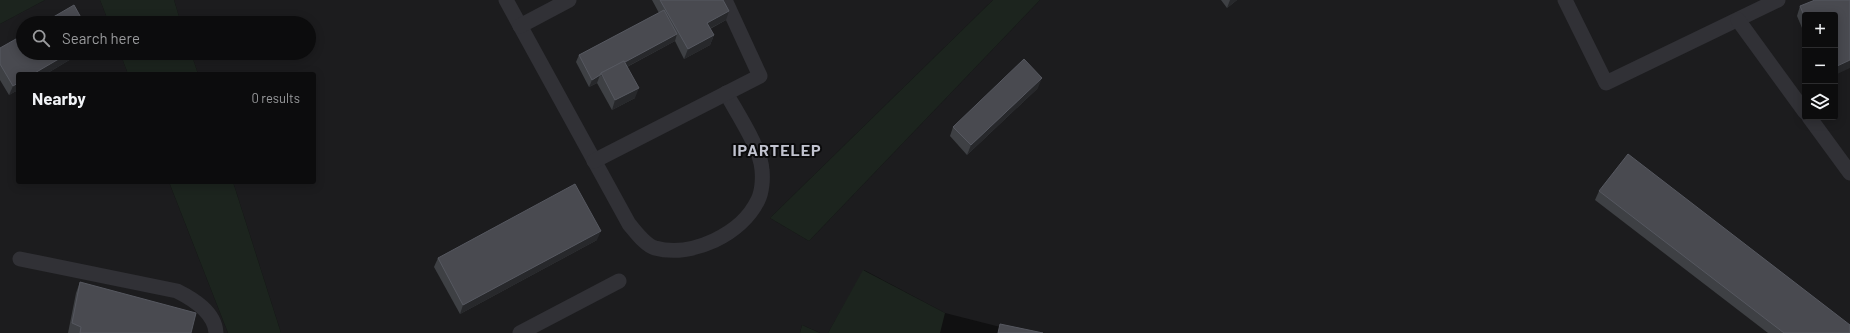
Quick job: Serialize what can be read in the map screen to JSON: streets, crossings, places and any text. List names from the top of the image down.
{
  "districts": ["IPARTELEP"],
  "page": {
    "map_buttons": ["+", "−"],
    "search": "Search here",
    "heading": ["Nearby", "0 results"]
  }
}
